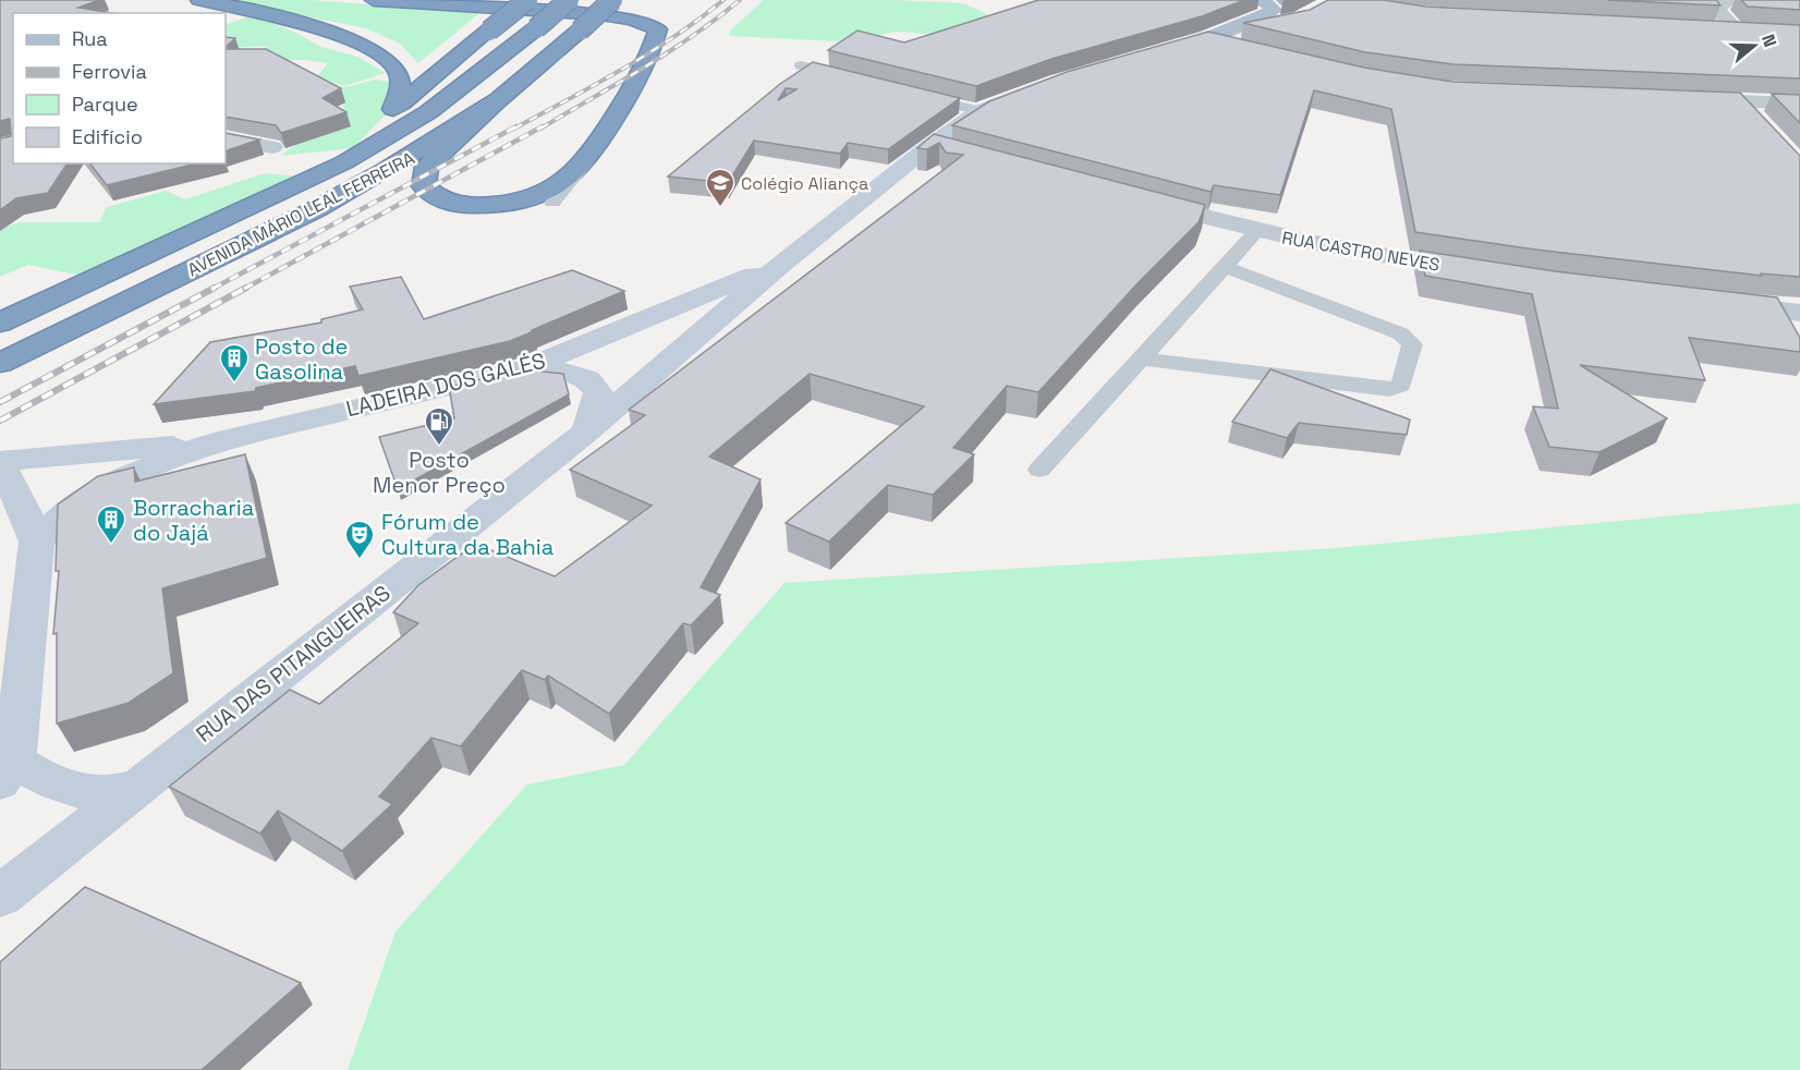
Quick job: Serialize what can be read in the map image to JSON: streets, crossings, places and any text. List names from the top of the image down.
{
  "streets": {
    "highway": ["AVENIDA MÁRIO LEAL FERREIRA"],
    "main road": ["LADEIRA DOS GALÉS", "RUA DAS PITANGUEIRAS"],
    "street": ["RUA CASTRO NEVES"]
  },
  "crossings": [
    ["LADEIRA DOS GALÉS", "RUA DAS PITANGUEIRAS"]
  ],
  "places": {
    "school or university": ["Colégio Aliança"],
    "building": ["Posto de Gasolina", "Borracharia do Jajá"],
    "fuel station": ["Posto Menor Preço"],
    "theatre": ["Fórum de Cultura da Bahia"]
  },
  "legend": [
    "Rua",
    "Ferrovia",
    "Parque",
    "Edifício"
  ],
  "north": "right"
}
